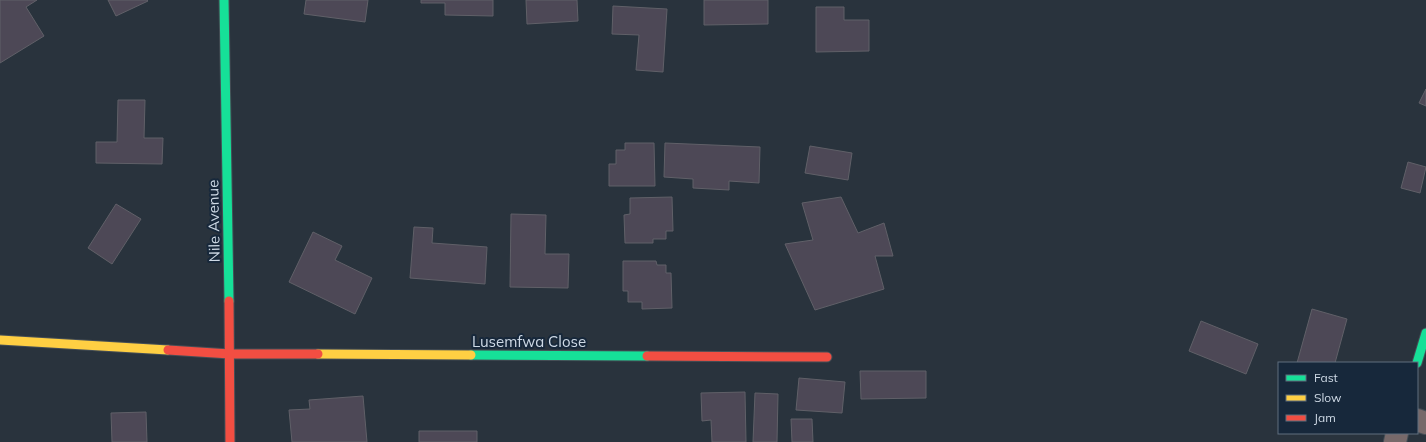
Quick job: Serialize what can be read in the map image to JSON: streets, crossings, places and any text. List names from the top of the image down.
{
  "streets": {
    "street": ["Nile Avenue", "Lusemfwa Close"]
  },
  "crossings": [
    ["Nile Avenue", "Lusemfwa Close"]
  ],
  "legend": ["Fast", "Slow", "Jam"]
}
